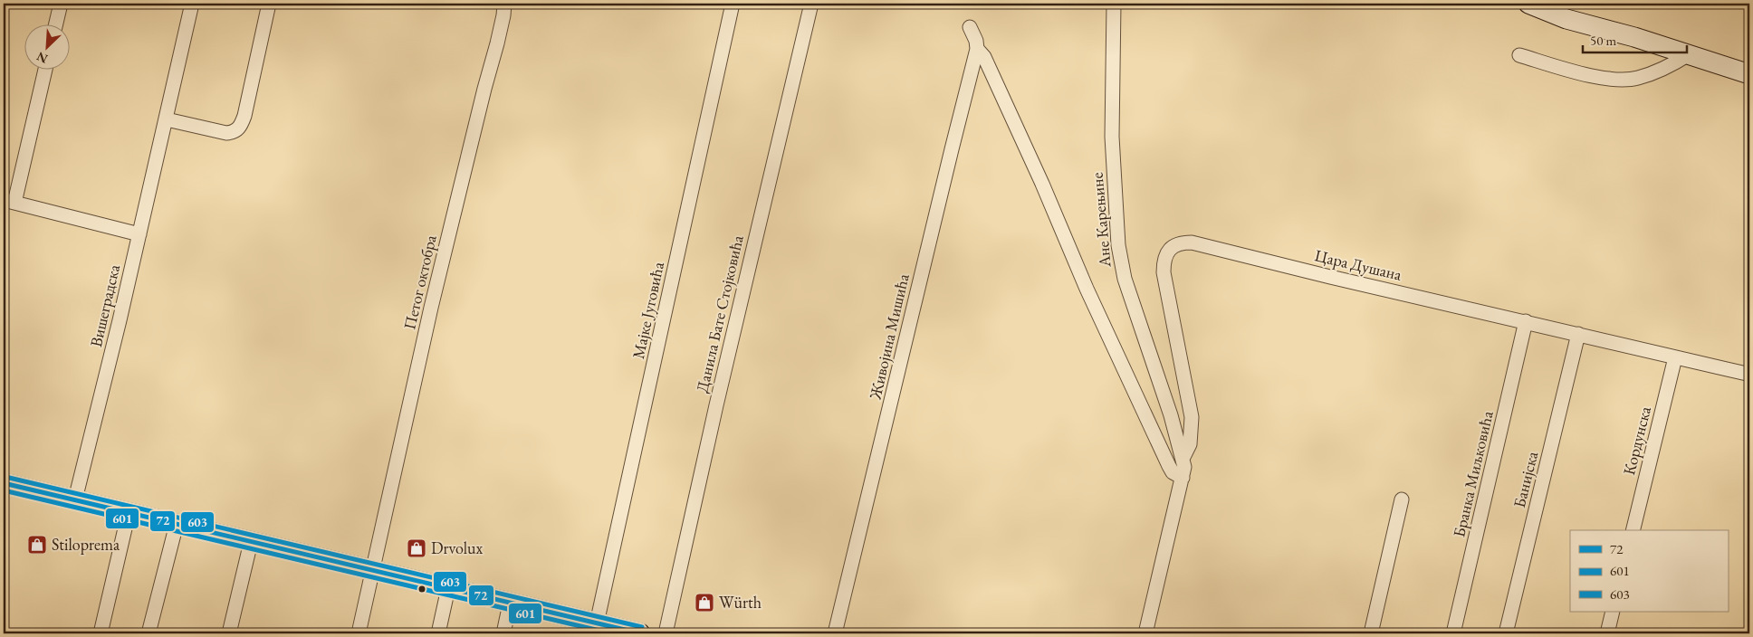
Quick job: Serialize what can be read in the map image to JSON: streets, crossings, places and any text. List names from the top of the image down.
{
  "streets": {
    "street": [
      "Ане Карењине",
      "Цара Душана",
      "Петог октобра",
      "Вишеградска",
      "Мајке Југовића",
      "Данила Бате Стојковића",
      "Живојина Мишића",
      "Кордунска",
      "Бранка Миљковића",
      "Банијска"
    ]
  },
  "crossings": [
    ["Ане Карењине", "Цара Душана"],
    ["Ане Карењине", "Живојина Мишића"],
    ["Цара Душана", "Кордунска"],
    ["Цара Душана", "Бранка Миљковића"],
    ["Цара Душана", "Банијска"]
  ],
  "places": {
    "shop": ["Stiloprema", "Drvolux", "Würth"]
  },
  "lines": ["transit line 603", "transit line 72", "transit line 601"],
  "legend": ["72", "601", "603"],
  "scale_bar": "50 m",
  "north": "bottom left"
}
